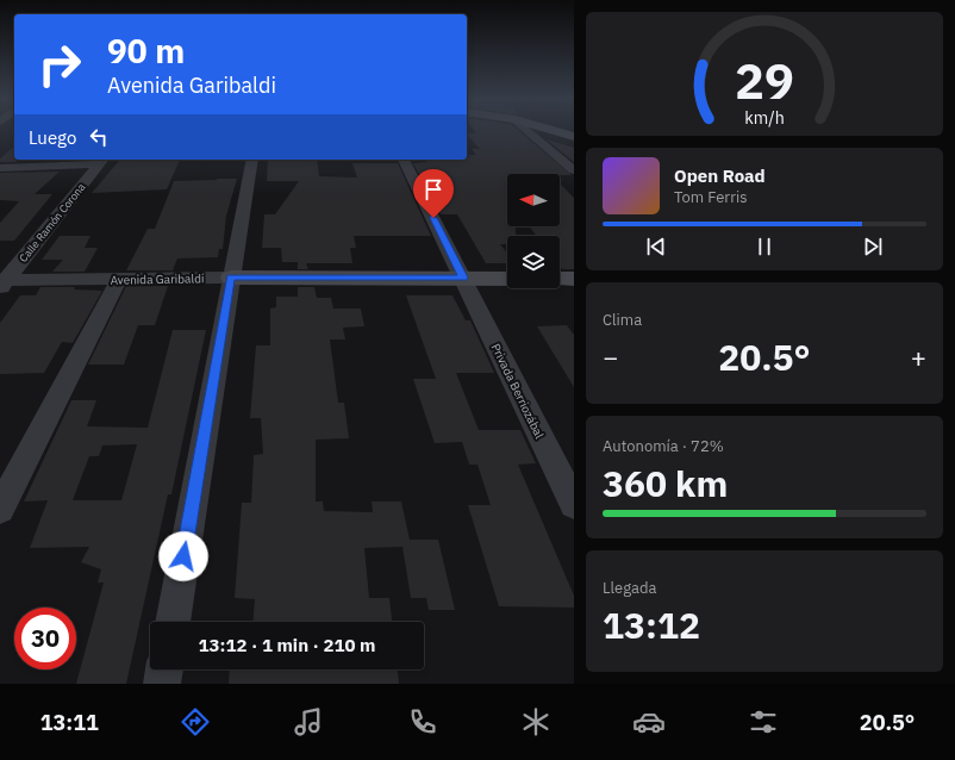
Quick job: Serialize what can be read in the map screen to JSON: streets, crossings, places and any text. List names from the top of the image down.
{
  "streets": {
    "street": ["Calle Ramón Corona", "Avenida Garibaldi", "Privada Berriozábal"]
  },
  "crossings": [
    ["Calle Ramón Corona", "Avenida Garibaldi"],
    ["Avenida Garibaldi", "Privada Berriozábal"]
  ],
  "north": "left",
  "page": {
    "turn": ["90 m", "Avenida Garibaldi"],
    "then": "Luego",
    "song": ["Open Road", "Tom Ferris"],
    "tile": [
      "Clima",
      ["Autonomía · 72%", "360 km"],
      ["Llegada", "13:12"]
    ],
    "heat": ["−", "20.5°", "+"],
    "limit": "30",
    "trip": "13:12 · 1 min · 210 m",
    "tabs": ["13:11", "20.5°"],
    "gauge": ["29", "km/h"]
  }
}
